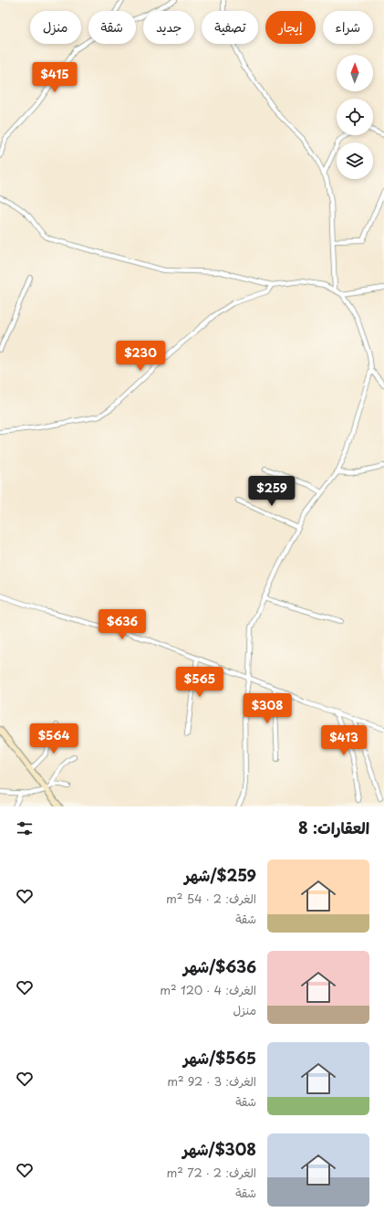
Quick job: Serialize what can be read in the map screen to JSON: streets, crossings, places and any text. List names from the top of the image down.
{
  "north": "top",
  "page": {
    "chip": [
      "شراء",
      "إيجار",
      "تصفية",
      "جديد",
      "شقة",
      "منزل"
    ],
    "price": [
      "$415",
      "$230",
      "$259",
      "$636",
      "$565",
      "$308",
      "$564",
      "$413"
    ],
    "heading": "العقارات: 8",
    "list": [
      {
        "name": "$259/شهر",
        "note": "الغرف: 2 · 54 m² · شقة"
      },
      {
        "name": "$636/شهر",
        "note": "الغرف: 4 · 120 m² · منزل"
      },
      {
        "name": "$565/شهر",
        "note": "الغرف: 3 · 92 m² · شقة"
      },
      {
        "name": "$308/شهر",
        "note": "الغرف: 2 · 72 m² · شقة"
      }
    ]
  }
}
